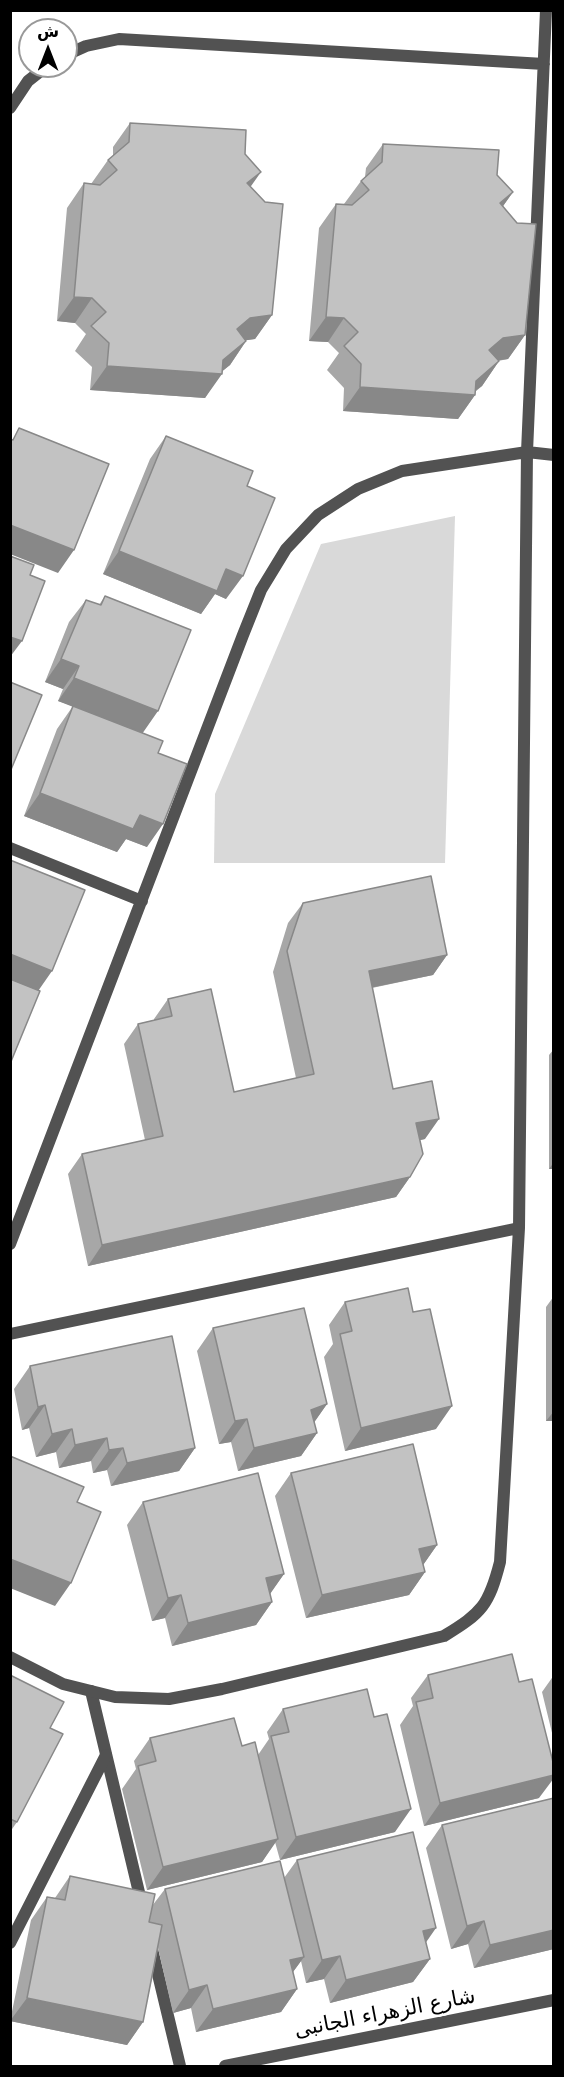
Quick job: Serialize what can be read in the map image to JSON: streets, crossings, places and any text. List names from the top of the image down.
{
  "streets": {
    "street": ["شارع الزهراء الجانبى"]
  },
  "north": "top"
}
